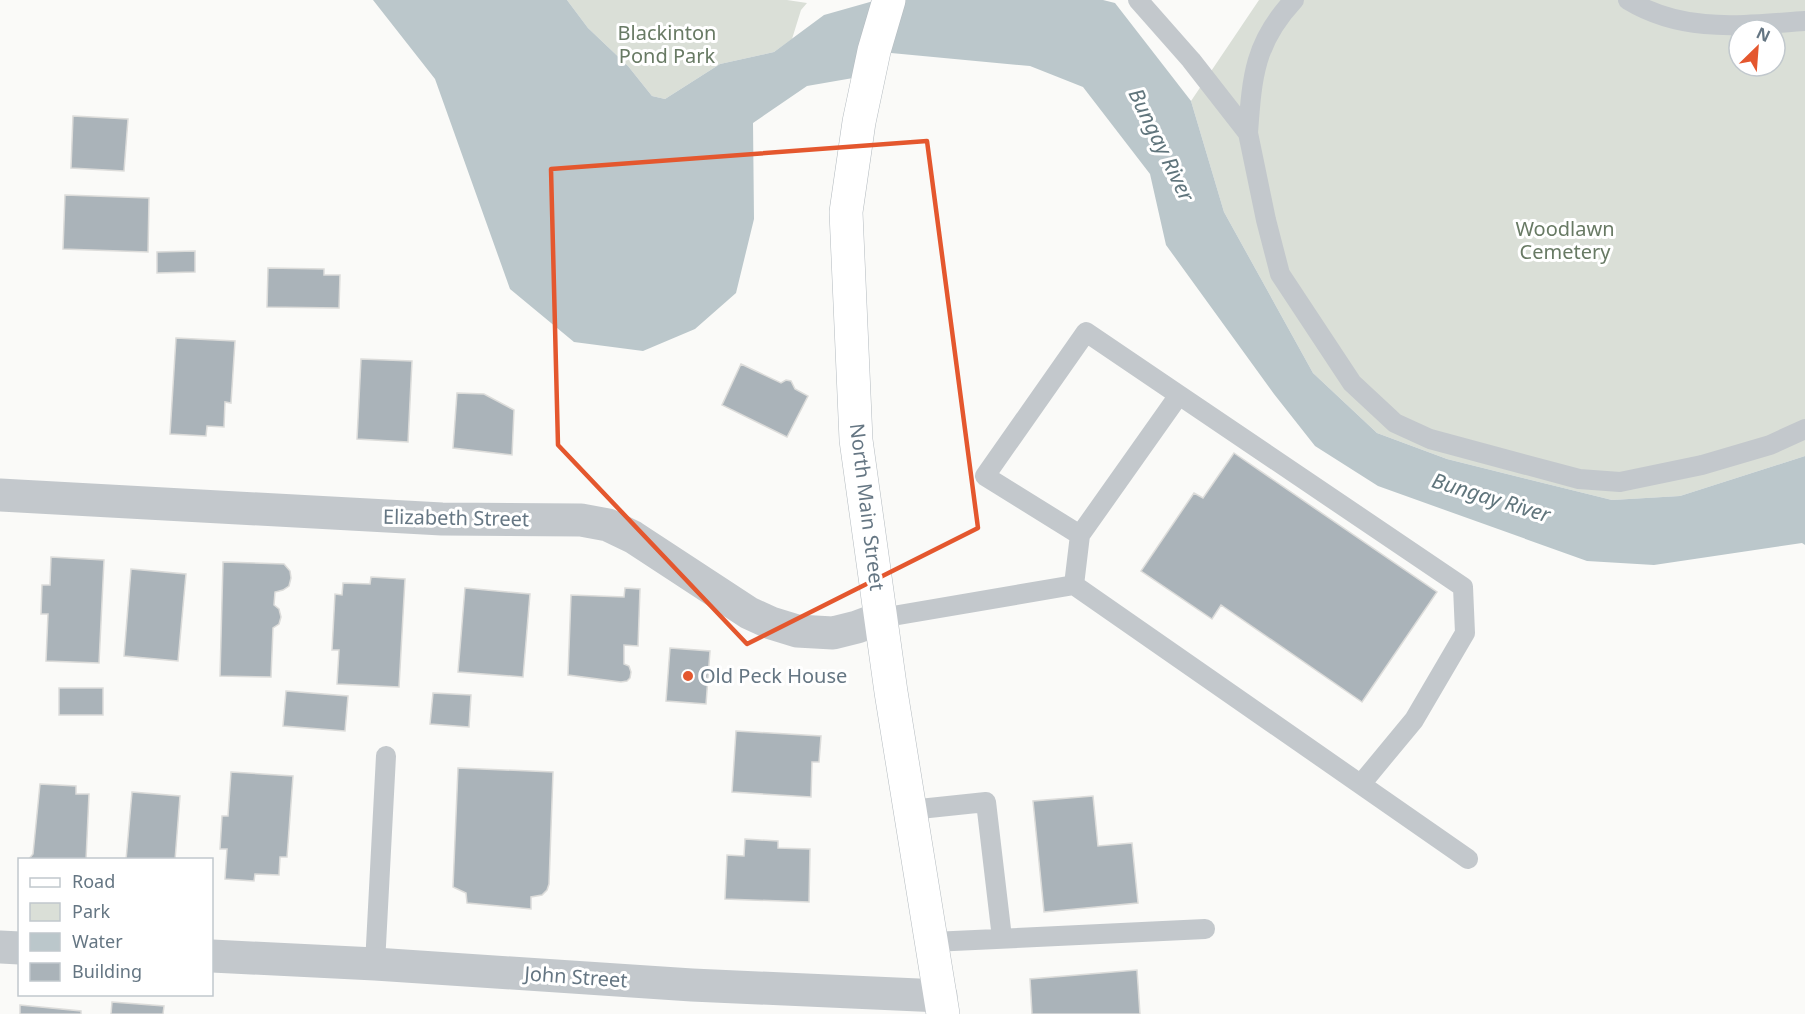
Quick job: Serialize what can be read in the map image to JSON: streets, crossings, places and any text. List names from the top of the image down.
{
  "streets": {
    "main road": ["North Main Street"],
    "street": ["Elizabeth Street", "John Street"]
  },
  "crossings": [
    ["North Main Street", "Elizabeth Street"],
    ["North Main Street", "John Street"]
  ],
  "water": ["Bungay River"],
  "parks": ["Blackinton Pond Park", "Woodlawn Cemetery"],
  "places": ["Old Peck House"],
  "legend": [
    "Road",
    "Park",
    "Water",
    "Building"
  ],
  "north": "top right"
}
